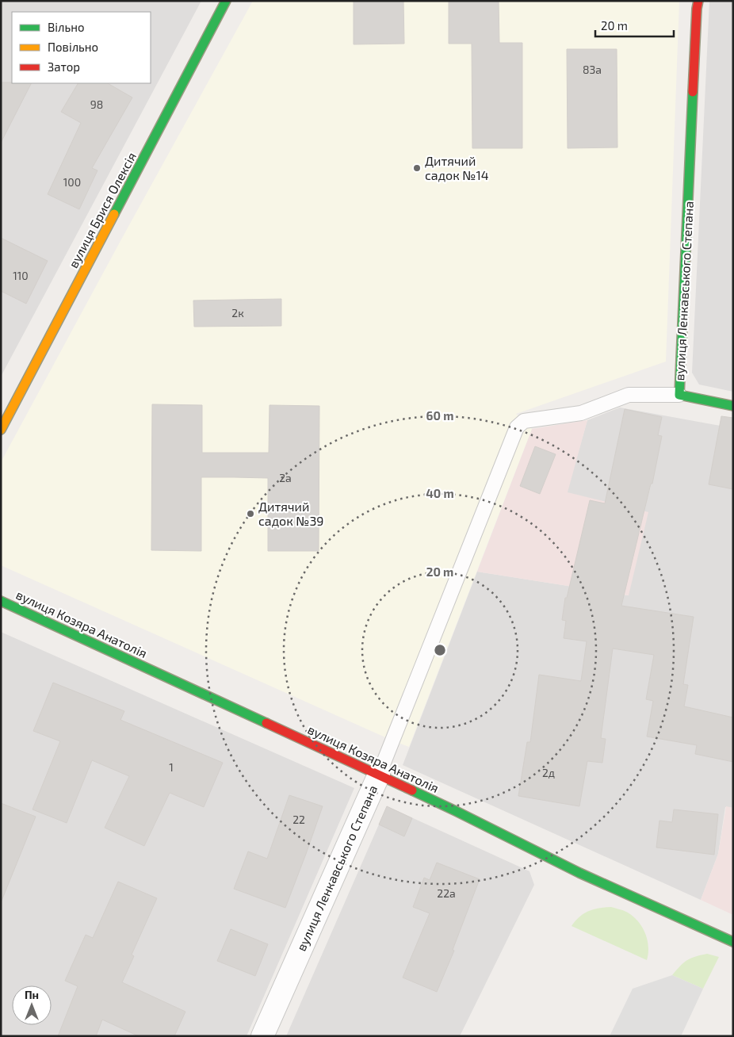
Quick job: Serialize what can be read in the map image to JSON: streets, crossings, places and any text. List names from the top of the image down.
{
  "streets": {
    "street": ["вулиця Брися Олексія", "вулиця Ленкавського Степана", "вулиця Козяра Анатолія"]
  },
  "crossings": [
    ["вулиця Ленкавського Степана", "вулиця Козяра Анатолія"]
  ],
  "places": ["Дитячий садок №14", "Дитячий садок №39"],
  "house_numbers": [
    "83а",
    "98",
    "100",
    "110",
    "2к",
    "2а",
    "1",
    "2д",
    "22",
    "22а"
  ],
  "legend": ["Вільно", "Повільно", "Затор"],
  "scale_bar": "20 m",
  "north": "top",
  "rings": ["60 m", "40 m", "20 m"]
}
